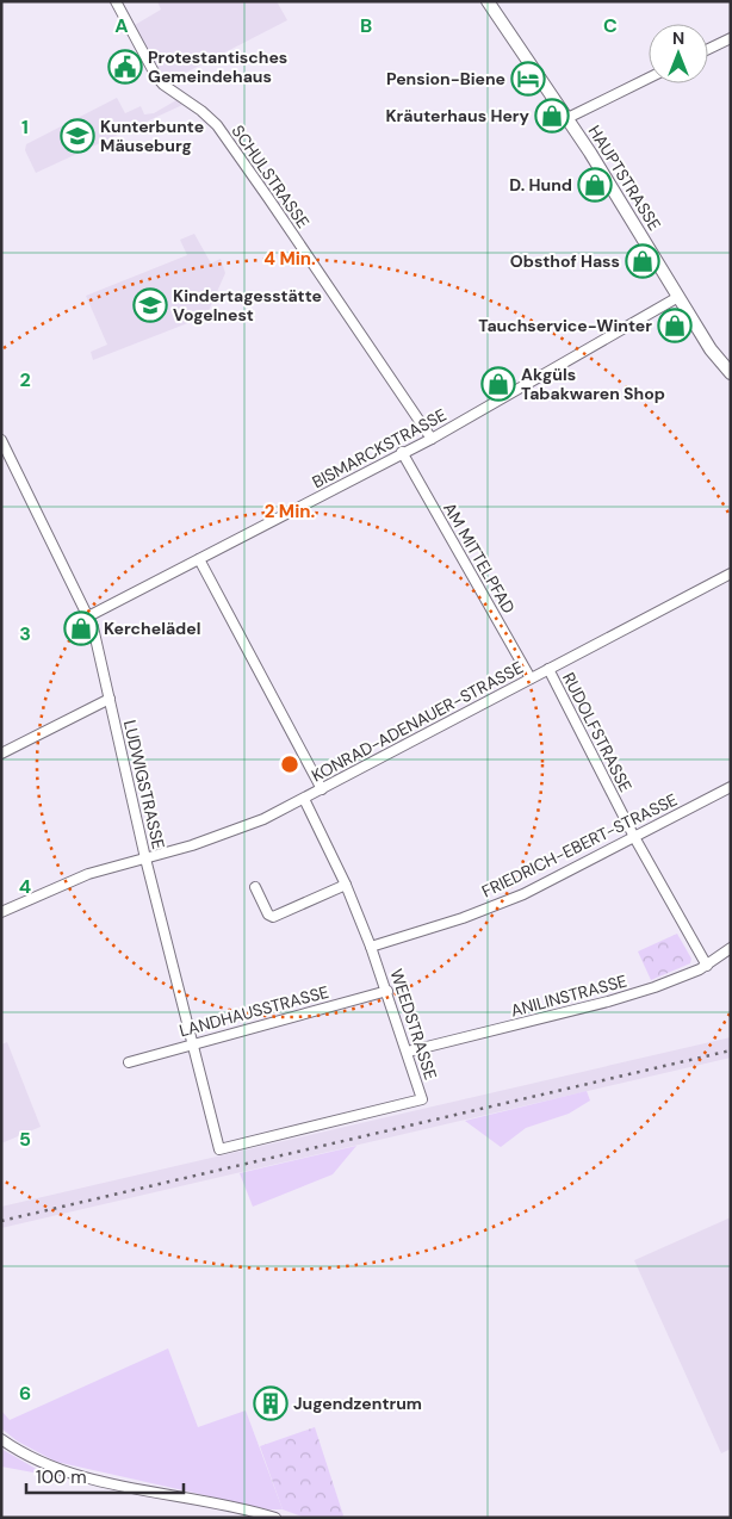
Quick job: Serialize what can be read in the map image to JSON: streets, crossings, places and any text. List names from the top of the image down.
{
  "streets": {
    "street": [
      "SCHULSTRASSE",
      "HAUPTSTRASSE",
      "BISMARCKSTRASSE",
      "AM MITTELPFAD",
      "KONRAD-ADENAUER-STRASSE",
      "RUDOLFSTRASSE",
      "LUDWIGSTRASSE",
      "FRIEDRICH-EBERT-STRASSE",
      "ANILINSTRASSE",
      "LANDHAUSSTRASSE",
      "WEEDSTRASSE"
    ]
  },
  "crossings": [
    ["SCHULSTRASSE", "BISMARCKSTRASSE"],
    ["HAUPTSTRASSE", "BISMARCKSTRASSE"],
    ["BISMARCKSTRASSE", "AM MITTELPFAD"],
    ["BISMARCKSTRASSE", "LUDWIGSTRASSE"],
    ["AM MITTELPFAD", "KONRAD-ADENAUER-STRASSE"],
    ["KONRAD-ADENAUER-STRASSE", "RUDOLFSTRASSE"],
    ["KONRAD-ADENAUER-STRASSE", "LUDWIGSTRASSE"],
    ["KONRAD-ADENAUER-STRASSE", "WEEDSTRASSE"],
    ["RUDOLFSTRASSE", "FRIEDRICH-EBERT-STRASSE"],
    ["RUDOLFSTRASSE", "ANILINSTRASSE"],
    ["LUDWIGSTRASSE", "LANDHAUSSTRASSE"],
    ["LUDWIGSTRASSE", "WEEDSTRASSE"],
    ["FRIEDRICH-EBERT-STRASSE", "WEEDSTRASSE"],
    ["ANILINSTRASSE", "WEEDSTRASSE"],
    ["LANDHAUSSTRASSE", "WEEDSTRASSE"]
  ],
  "places": {
    "public building": ["Protestantisches Gemeindehaus"],
    "hotel": ["Pension-Biene"],
    "shop": [
      "Kräuterhaus Hery",
      "D. Hund",
      "Obsthof Hass",
      "Tauchservice-Winter",
      "Akgüls Tabakwaren Shop",
      "Kerchelädel"
    ],
    "school or university": ["Kunterbunte Mäuseburg", "Kindertagesstätte Vogelnest"],
    "building": ["Jugendzentrum"]
  },
  "scale_bar": "100 m",
  "north": "top",
  "grid": {
    "columns": ["A", "B", "C"],
    "rows": [
      "1",
      "2",
      "3",
      "4",
      "5",
      "6"
    ]
  },
  "rings": ["4 Min.", "2 Min."]
}
